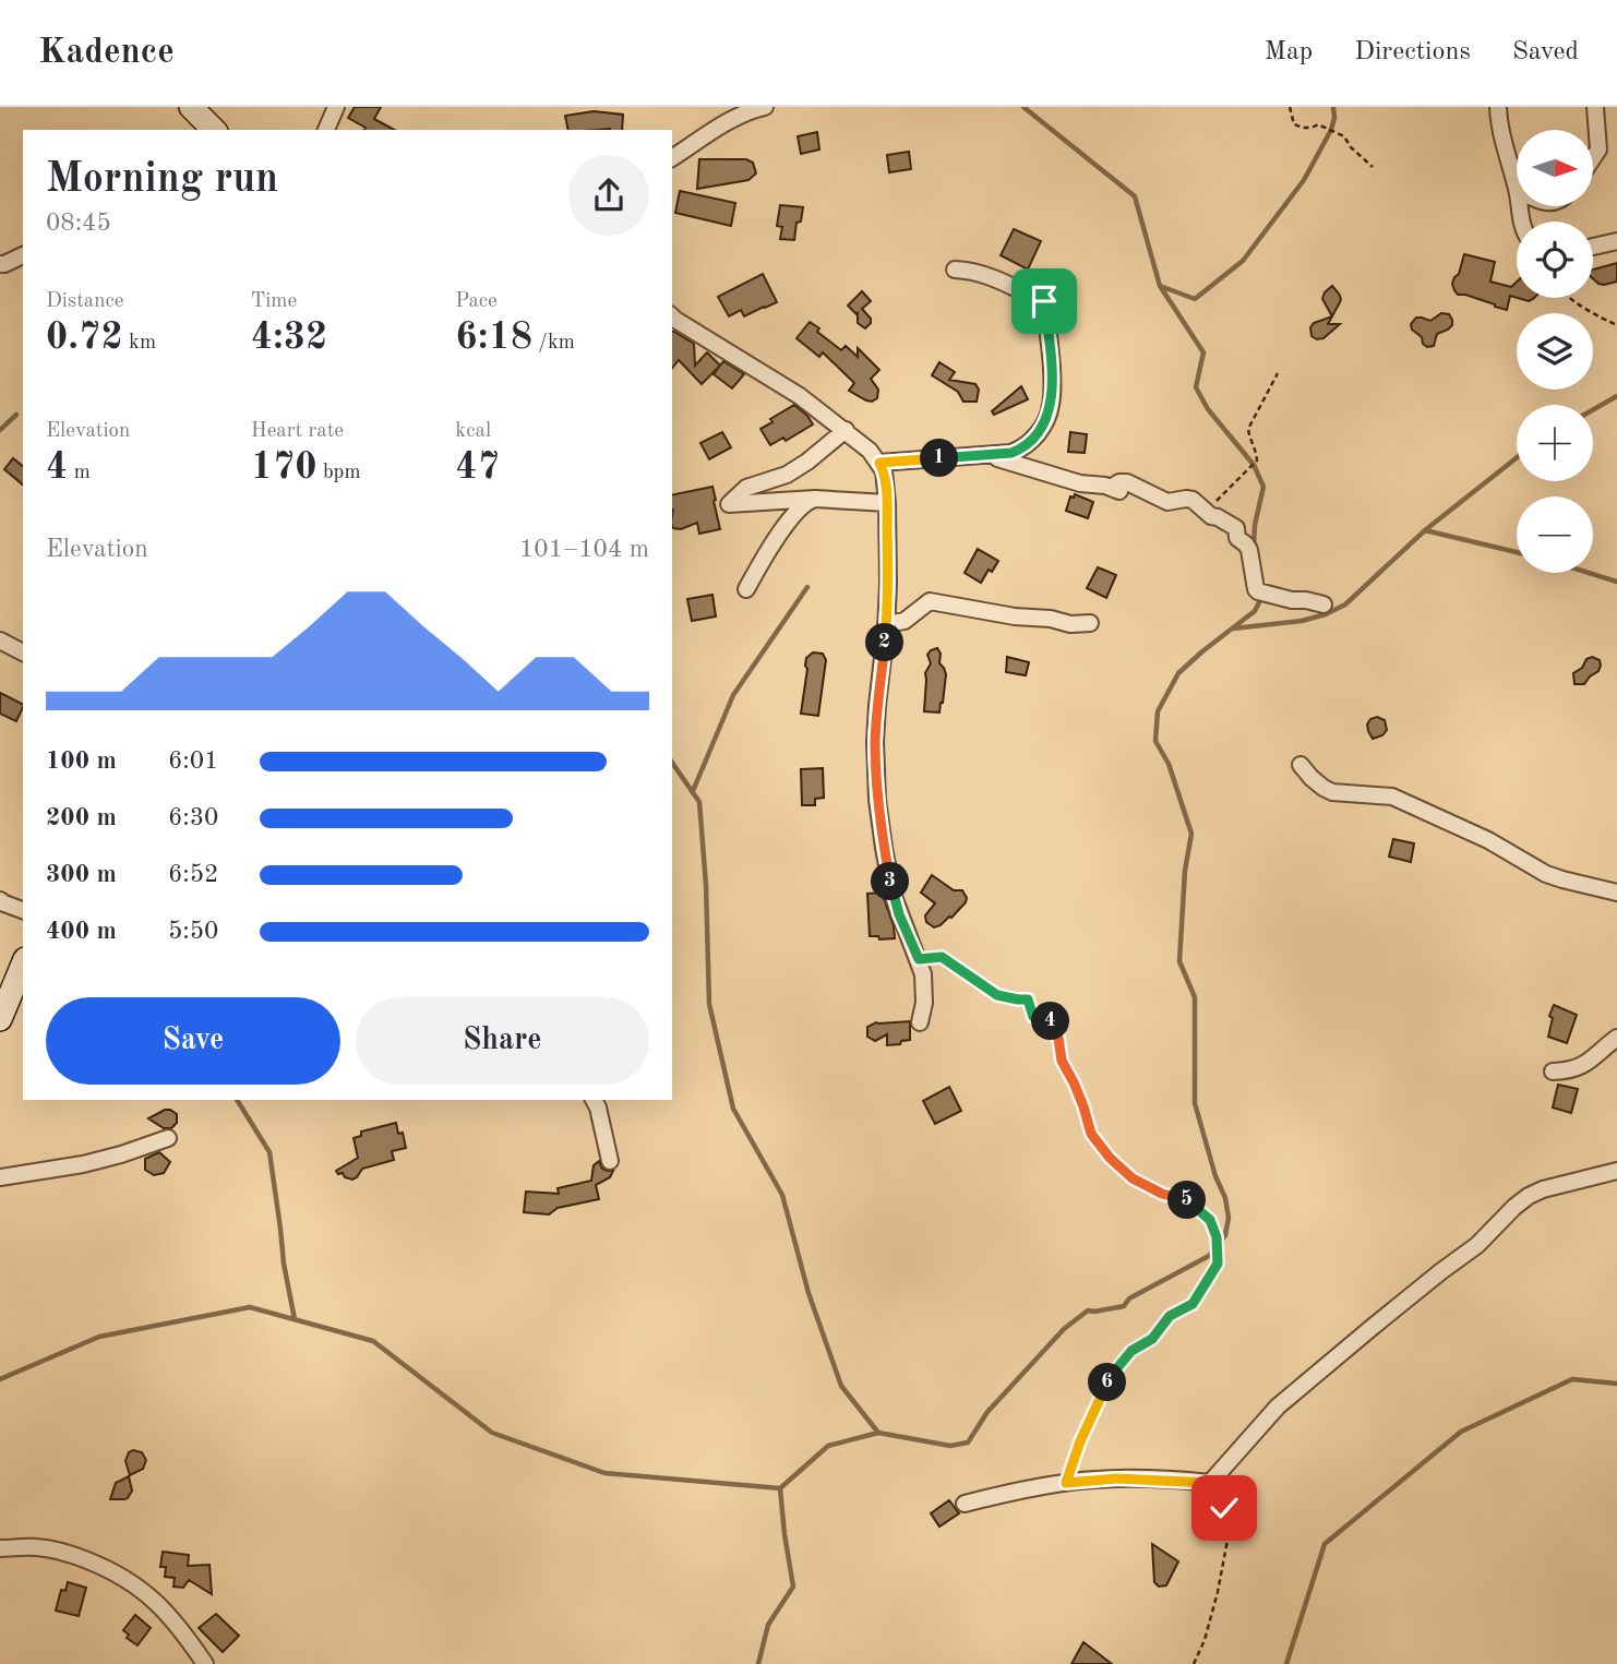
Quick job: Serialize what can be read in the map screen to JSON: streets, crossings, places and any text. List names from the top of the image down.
{
  "north": "right",
  "page": {
    "header": "Kadence",
    "nav": ["Map", "Directions", "Saved"],
    "map_buttons": ["+", "−"],
    "heading": ["Morning run", "08:45"],
    "stats": [
      ["Distance", "0.72 km"],
      ["Time", "4:32"],
      ["Pace", "6:18 /km"],
      ["Elevation", "4 m"],
      ["Heart rate", "170 bpm"],
      ["kcal", "47"]
    ],
    "pins": [
      "1",
      "2",
      "3",
      "4",
      "5",
      "6"
    ],
    "chart": ["Elevation", "101–104 m"],
    "list": [
      {
        "name": "100 m",
        "note": "6:01"
      },
      {
        "name": "200 m",
        "note": "6:30"
      },
      {
        "name": "300 m",
        "note": "6:52"
      },
      {
        "name": "400 m",
        "note": "5:50"
      }
    ],
    "buttons": ["Save", "Share"]
  }
}
